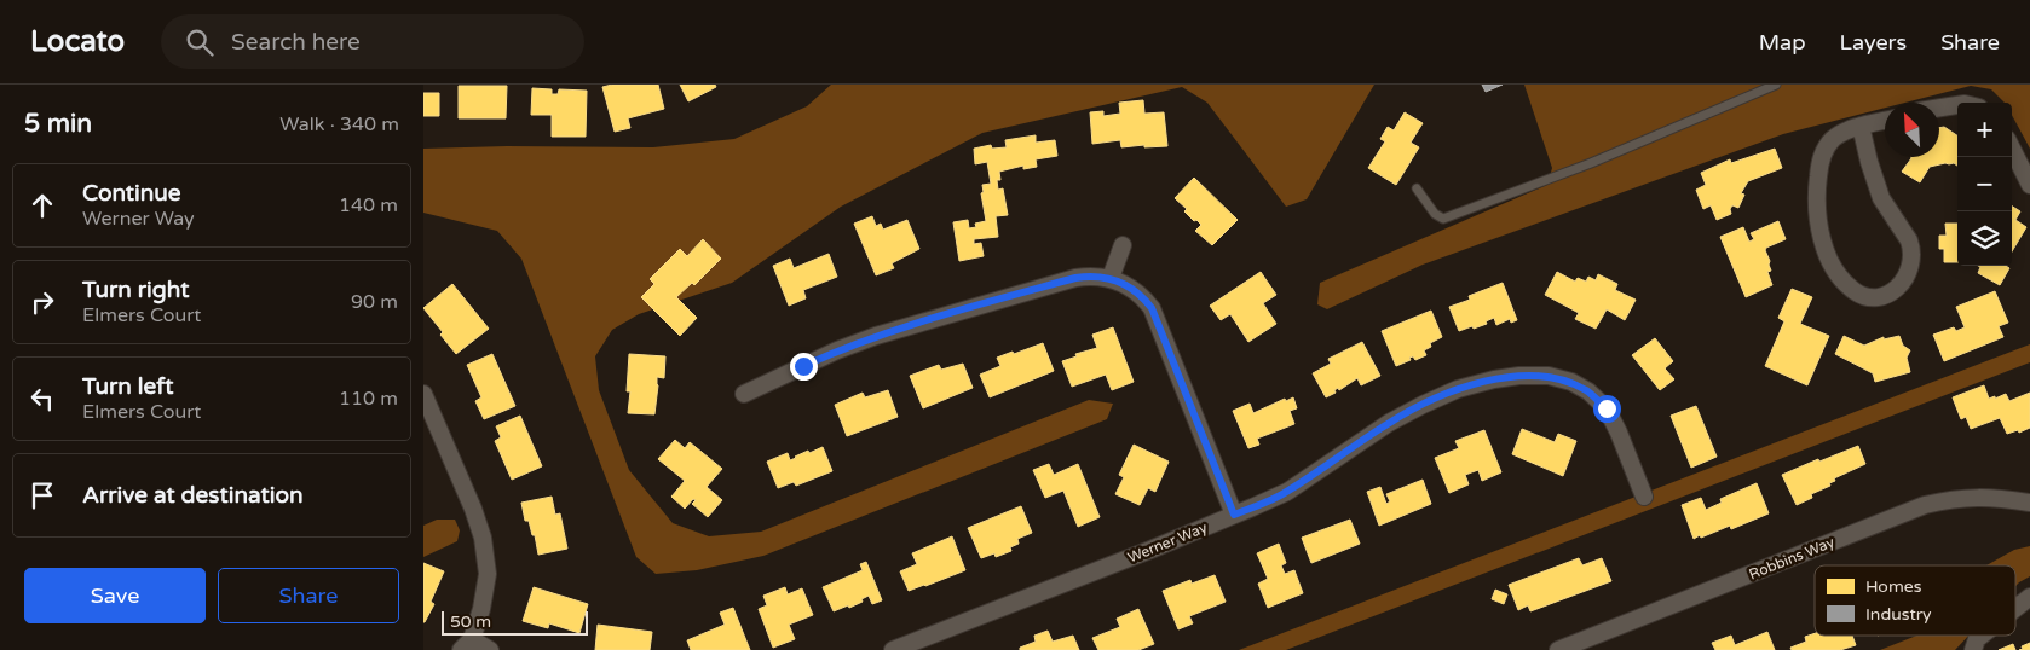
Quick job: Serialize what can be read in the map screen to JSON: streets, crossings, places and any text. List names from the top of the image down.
{
  "streets": {
    "street": ["Werner Way", "Robbins Way"]
  },
  "legend": ["Homes", "Industry"],
  "scale_bar": "50 m",
  "north": "top left",
  "page": {
    "header": "Locato",
    "search": "Search here",
    "nav": ["Map", "Layers", "Share"],
    "heading": ["5 min", "Walk · 340 m"],
    "map_buttons": ["+", "−"],
    "list": [
      ["Continue", "Werner Way", "140 m"],
      ["Turn right", "Elmers Court", "90 m"],
      ["Turn left", "Elmers Court", "110 m"],
      "Arrive at destination"
    ],
    "buttons": ["Save", "Share"],
    "scale": "50 m"
  }
}
